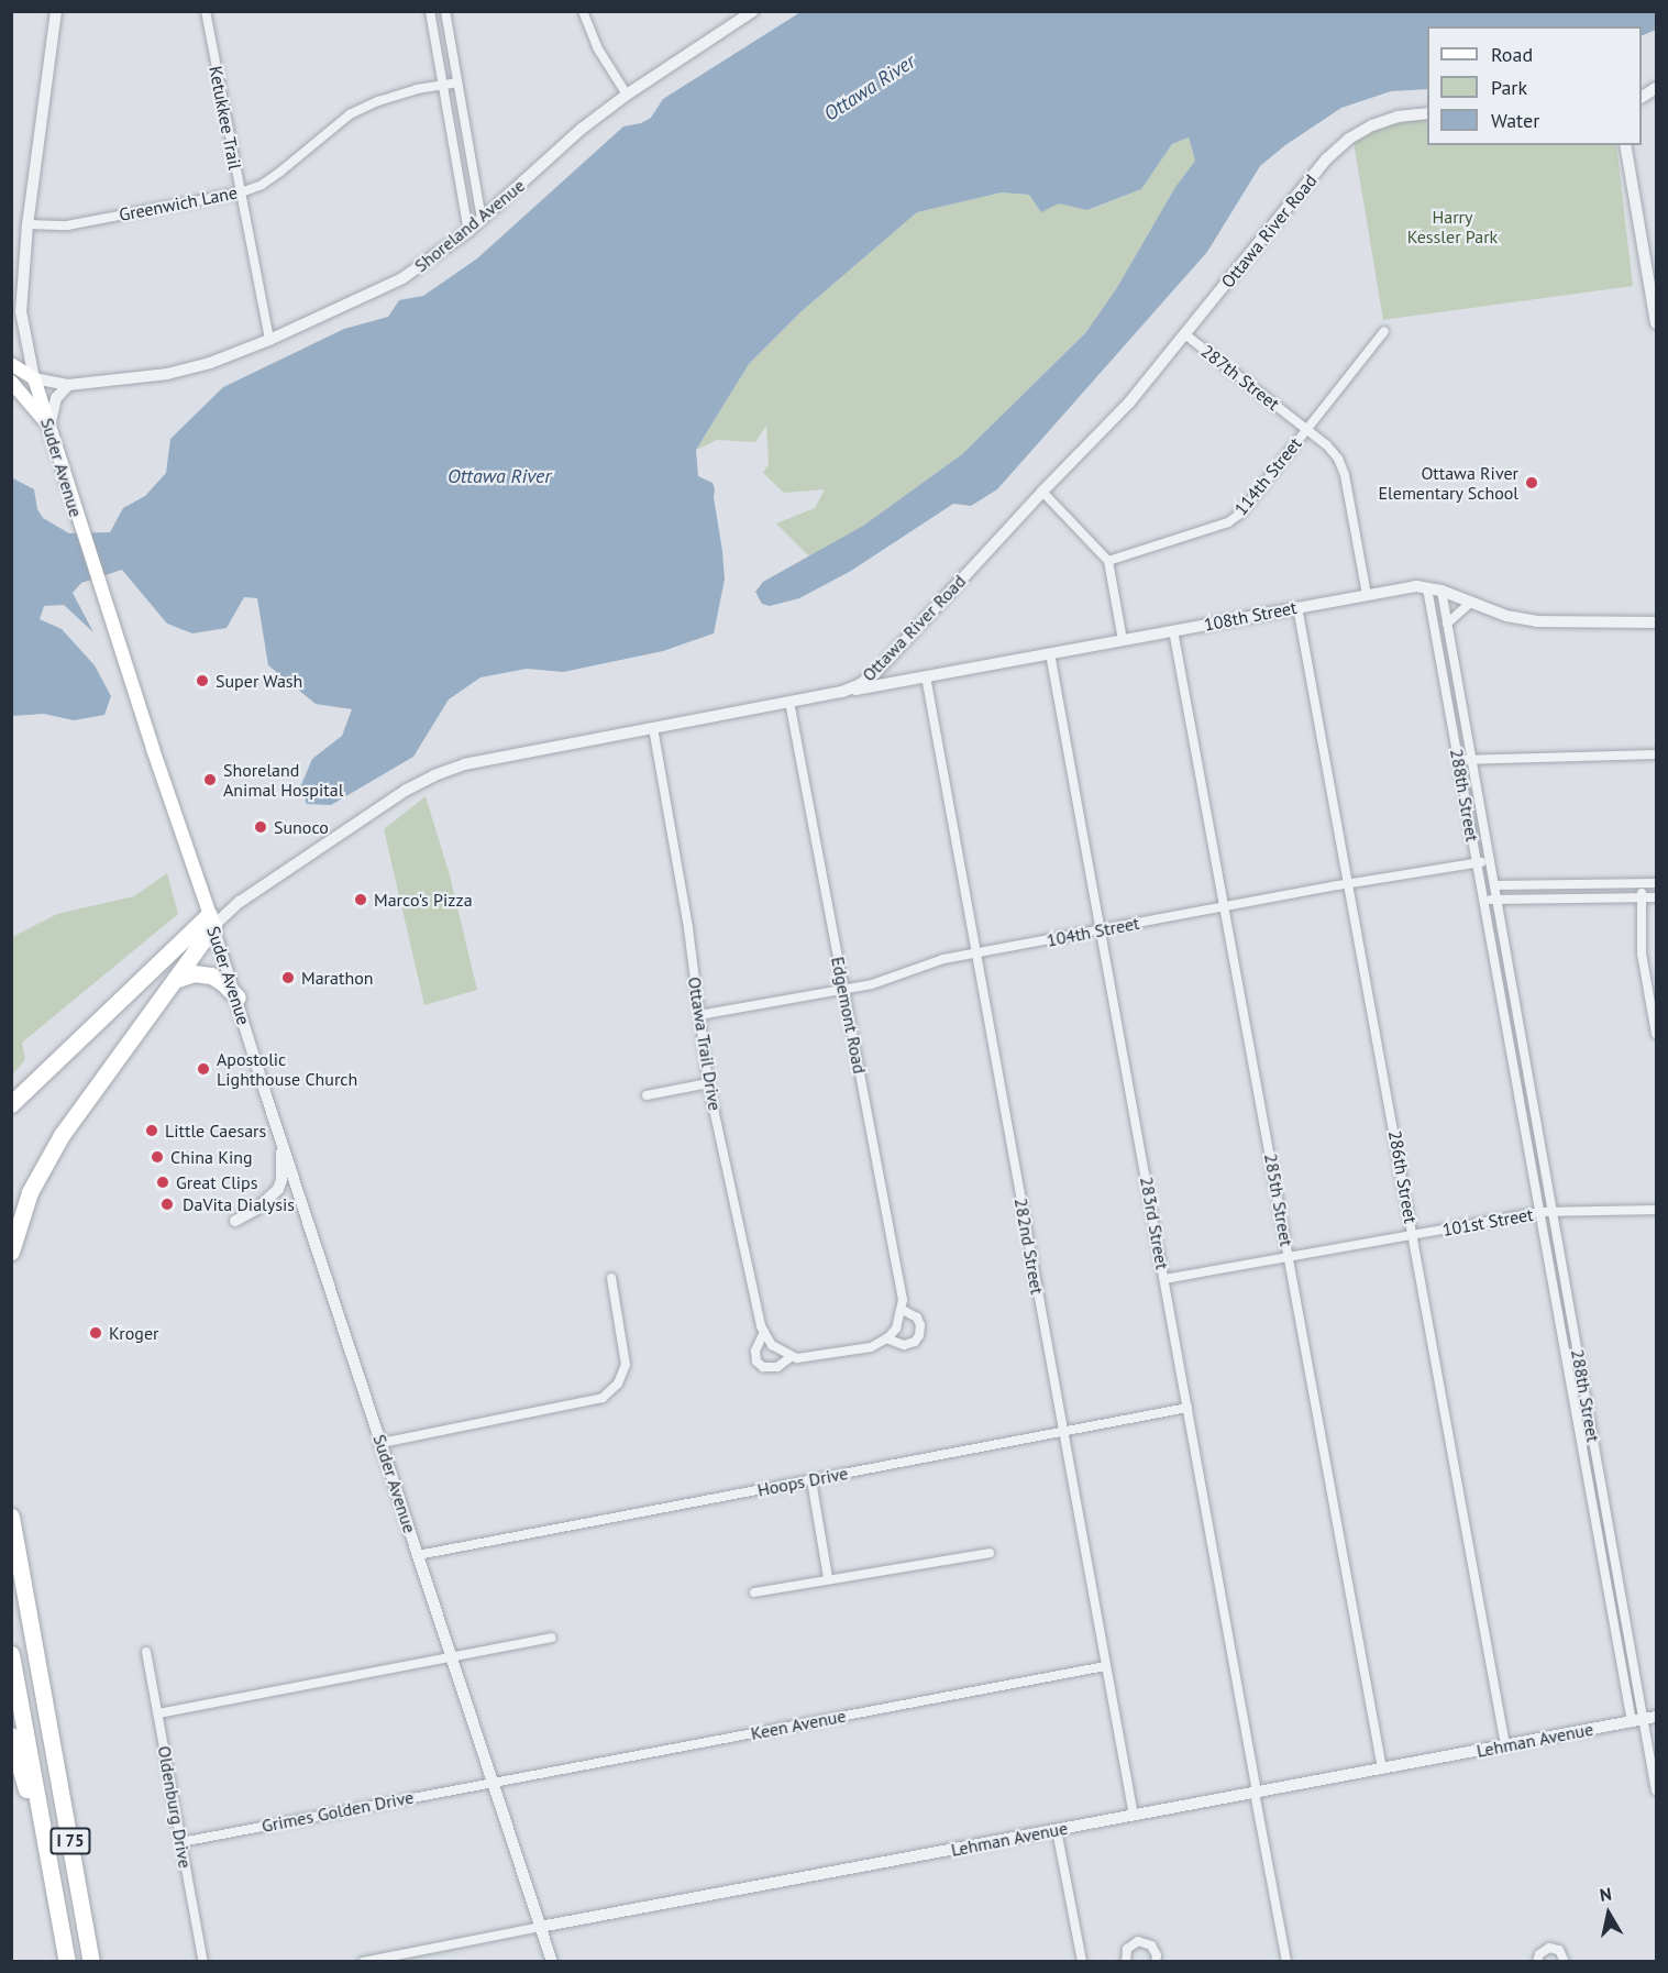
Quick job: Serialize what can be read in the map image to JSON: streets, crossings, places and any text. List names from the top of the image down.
{
  "streets": {
    "highway": ["I 75"],
    "main road": ["Suder Avenue"],
    "street": [
      "Ketukkee Trail",
      "Greenwich Lane",
      "Shoreland Avenue",
      "Ottawa River Road",
      "287th Street",
      "114th Street",
      "108th Street",
      "288th Street",
      "104th Street",
      "Edgemont Road",
      "Ottawa Trail Drive",
      "286th Street",
      "285th Street",
      "101st Street",
      "283rd Street",
      "282nd Street",
      "Hoops Drive",
      "Keen Avenue",
      "Lehman Avenue",
      "Oldenburg Drive",
      "Grimes Golden Drive"
    ]
  },
  "crossings": [
    ["Ketukkee Trail", "Greenwich Lane"],
    ["Ketukkee Trail", "Shoreland Avenue"],
    ["Greenwich Lane", "Suder Avenue"],
    ["Shoreland Avenue", "Suder Avenue"],
    ["Ottawa River Road", "287th Street"],
    ["Ottawa River Road", "Suder Avenue"],
    ["Ottawa River Road", "108th Street"],
    ["Ottawa River Road", "Edgemont Road"],
    ["Ottawa River Road", "Ottawa Trail Drive"],
    ["287th Street", "114th Street"],
    ["287th Street", "108th Street"],
    ["Suder Avenue", "Hoops Drive"],
    ["Suder Avenue", "Keen Avenue"],
    ["Suder Avenue", "Lehman Avenue"],
    ["Suder Avenue", "Grimes Golden Drive"],
    ["108th Street", "288th Street"],
    ["108th Street", "286th Street"],
    ["108th Street", "285th Street"],
    ["108th Street", "283rd Street"],
    ["108th Street", "282nd Street"],
    ["288th Street", "104th Street"],
    ["288th Street", "101st Street"],
    ["288th Street", "Lehman Avenue"],
    ["104th Street", "Edgemont Road"],
    ["104th Street", "Ottawa Trail Drive"],
    ["104th Street", "286th Street"],
    ["104th Street", "285th Street"],
    ["104th Street", "283rd Street"],
    ["104th Street", "282nd Street"],
    ["286th Street", "101st Street"],
    ["286th Street", "Lehman Avenue"],
    ["285th Street", "101st Street"],
    ["285th Street", "Lehman Avenue"],
    ["101st Street", "283rd Street"],
    ["283rd Street", "Hoops Drive"],
    ["283rd Street", "Lehman Avenue"],
    ["282nd Street", "Hoops Drive"],
    ["282nd Street", "Keen Avenue"],
    ["282nd Street", "Lehman Avenue"],
    ["Keen Avenue", "Grimes Golden Drive"],
    ["Oldenburg Drive", "Grimes Golden Drive"]
  ],
  "water": ["Ottawa River"],
  "parks": ["Harry Kessler Park"],
  "places": [
    "Ottawa River Elementary School",
    "Super Wash",
    "Shoreland Animal Hospital",
    "Sunoco",
    "Marco's Pizza",
    "Marathon",
    "Apostolic Lighthouse Church",
    "Little Caesars",
    "China King",
    "Great Clips",
    "DaVita Dialysis",
    "Kroger"
  ],
  "legend": ["Road", "Park", "Water"],
  "north": "top"
}
